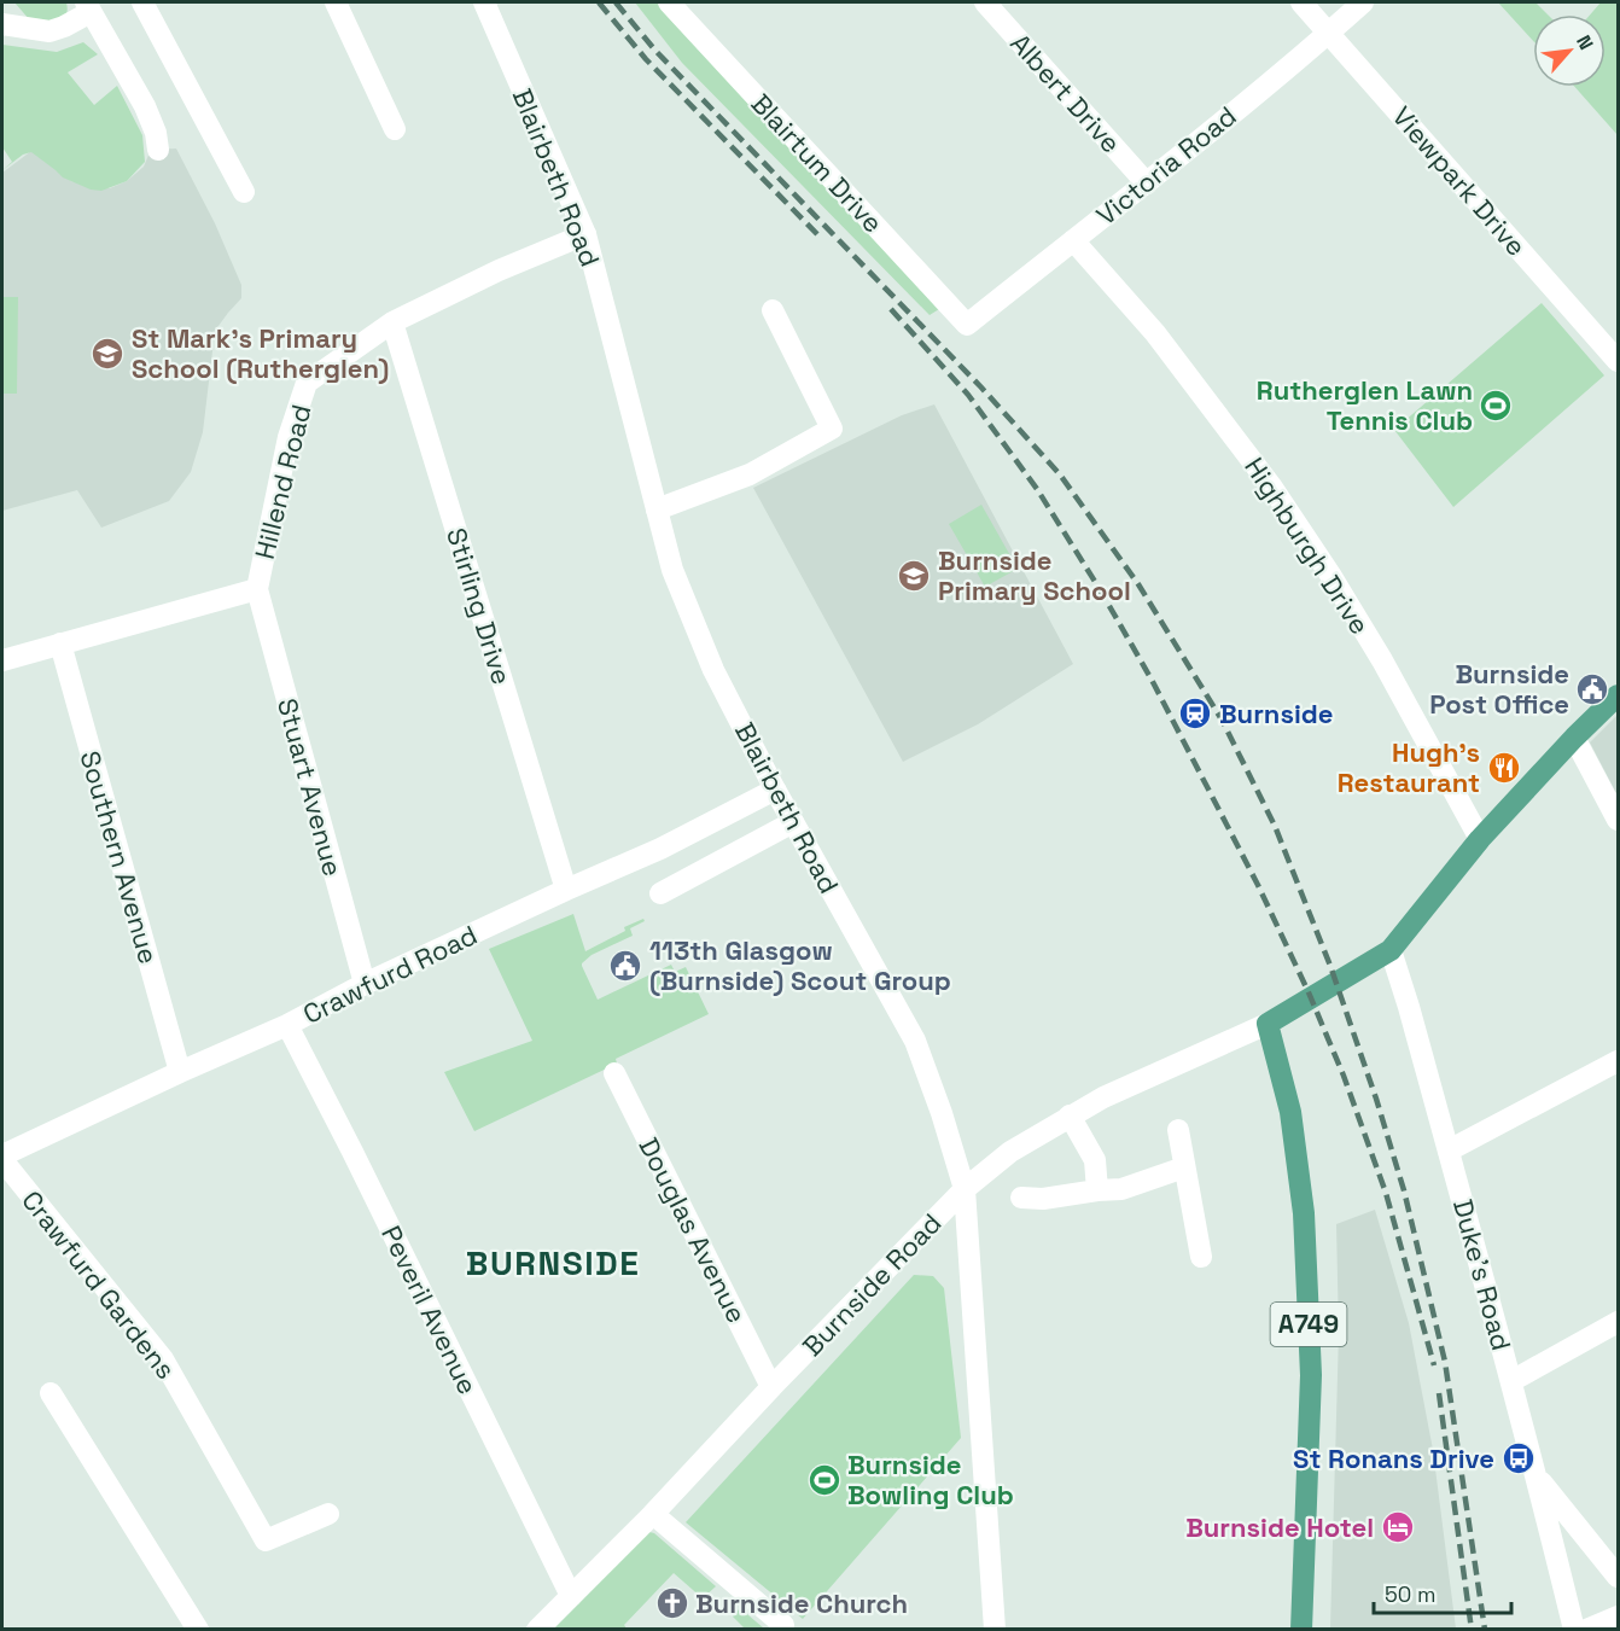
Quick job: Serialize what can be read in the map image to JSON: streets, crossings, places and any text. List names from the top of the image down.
{
  "streets": {
    "main road": ["A749"],
    "street": [
      "Albert Drive",
      "Blairtum Drive",
      "Victoria Road",
      "Blairbeth Road",
      "Viewpark Drive",
      "Hillend Road",
      "Highburgh Drive",
      "Stirling Drive",
      "Stuart Avenue",
      "Southern Avenue",
      "Crawfurd Road",
      "Douglas Avenue",
      "Duke's Road",
      "Crawfurd Gardens",
      "Burnside Road",
      "Peveril Avenue"
    ]
  },
  "crossings": [
    ["Albert Drive", "Victoria Road"],
    ["Blairtum Drive", "Victoria Road"],
    ["Victoria Road", "Viewpark Drive"],
    ["Victoria Road", "Highburgh Drive"],
    ["Blairbeth Road", "Hillend Road"],
    ["Blairbeth Road", "Crawfurd Road"],
    ["Blairbeth Road", "Burnside Road"],
    ["Hillend Road", "Stirling Drive"],
    ["Hillend Road", "Stuart Avenue"],
    ["Hillend Road", "Southern Avenue"],
    ["Stirling Drive", "Crawfurd Road"],
    ["Stuart Avenue", "Crawfurd Road"],
    ["Southern Avenue", "Crawfurd Road"],
    ["Crawfurd Road", "Crawfurd Gardens"],
    ["Crawfurd Road", "Peveril Avenue"],
    ["Douglas Avenue", "Burnside Road"],
    ["Burnside Road", "Peveril Avenue"],
    ["Burnside Road", "A749"]
  ],
  "districts": ["BURNSIDE"],
  "places": {
    "school or university": ["St Mark's Primary School (Rutherglen)", "Burnside Primary School"],
    "sports": ["Rutherglen Lawn Tennis Club", "Burnside Bowling Club"],
    "public building": ["Burnside Post Office", "113th Glasgow (Burnside) Scout Group"],
    "station": ["Burnside"],
    "restaurant": ["Hugh's Restaurant"],
    "bus stop": ["St Ronans Drive"],
    "hotel": ["Burnside Hotel"],
    "church": ["Burnside Church"]
  },
  "scale_bar": "50 m",
  "north": "top right"
}
